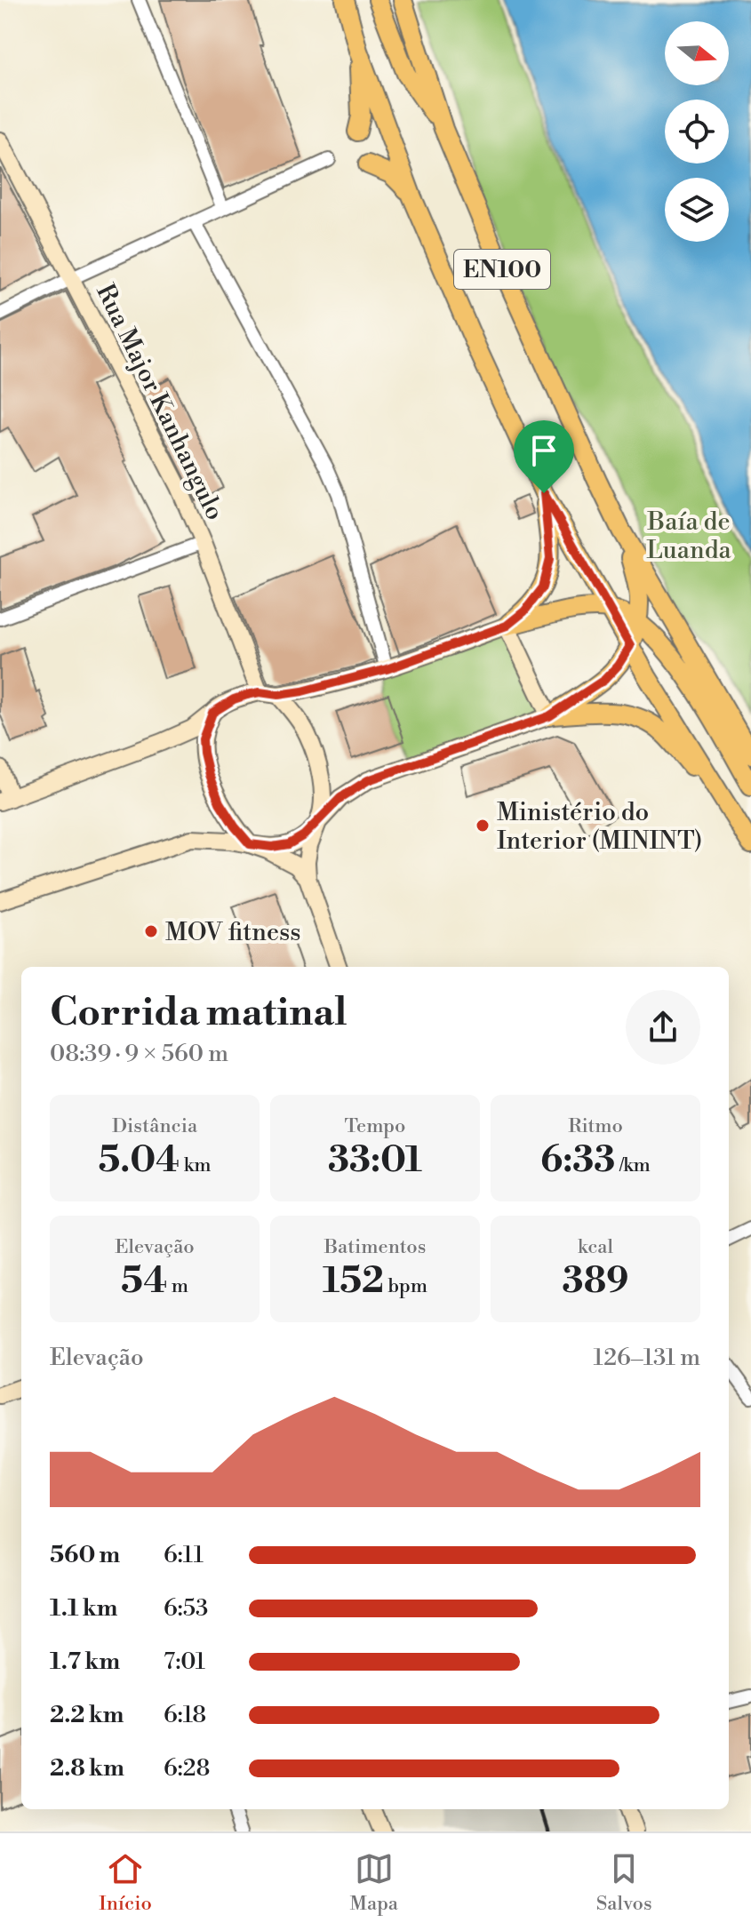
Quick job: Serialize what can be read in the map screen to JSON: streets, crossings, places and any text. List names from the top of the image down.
{
  "streets": {
    "main road": ["EN100", "Rua Major Kanhangulo"]
  },
  "parks": ["Baía de Luanda"],
  "places": ["Ministério do Interior (MININT)", "MOV fitness"],
  "north": "right",
  "page": {
    "heading": ["Corrida matinal", "08:39 · 9 × 560 m"],
    "stats": [
      ["Distância", "5.04 km"],
      ["Tempo", "33:01"],
      ["Ritmo", "6:33 /km"],
      ["Elevação", "54 m"],
      ["Batimentos", "152 bpm"],
      ["kcal", "389"]
    ],
    "chart": ["Elevação", "126–131 m"],
    "list": [
      {
        "name": "560 m",
        "note": "6:11"
      },
      {
        "name": "1.1 km",
        "note": "6:53"
      },
      {
        "name": "1.7 km",
        "note": "7:01"
      },
      {
        "name": "2.2 km",
        "note": "6:18"
      },
      {
        "name": "2.8 km",
        "note": "6:28"
      }
    ],
    "tabs": ["Início", "Mapa", "Salvos"]
  }
}
